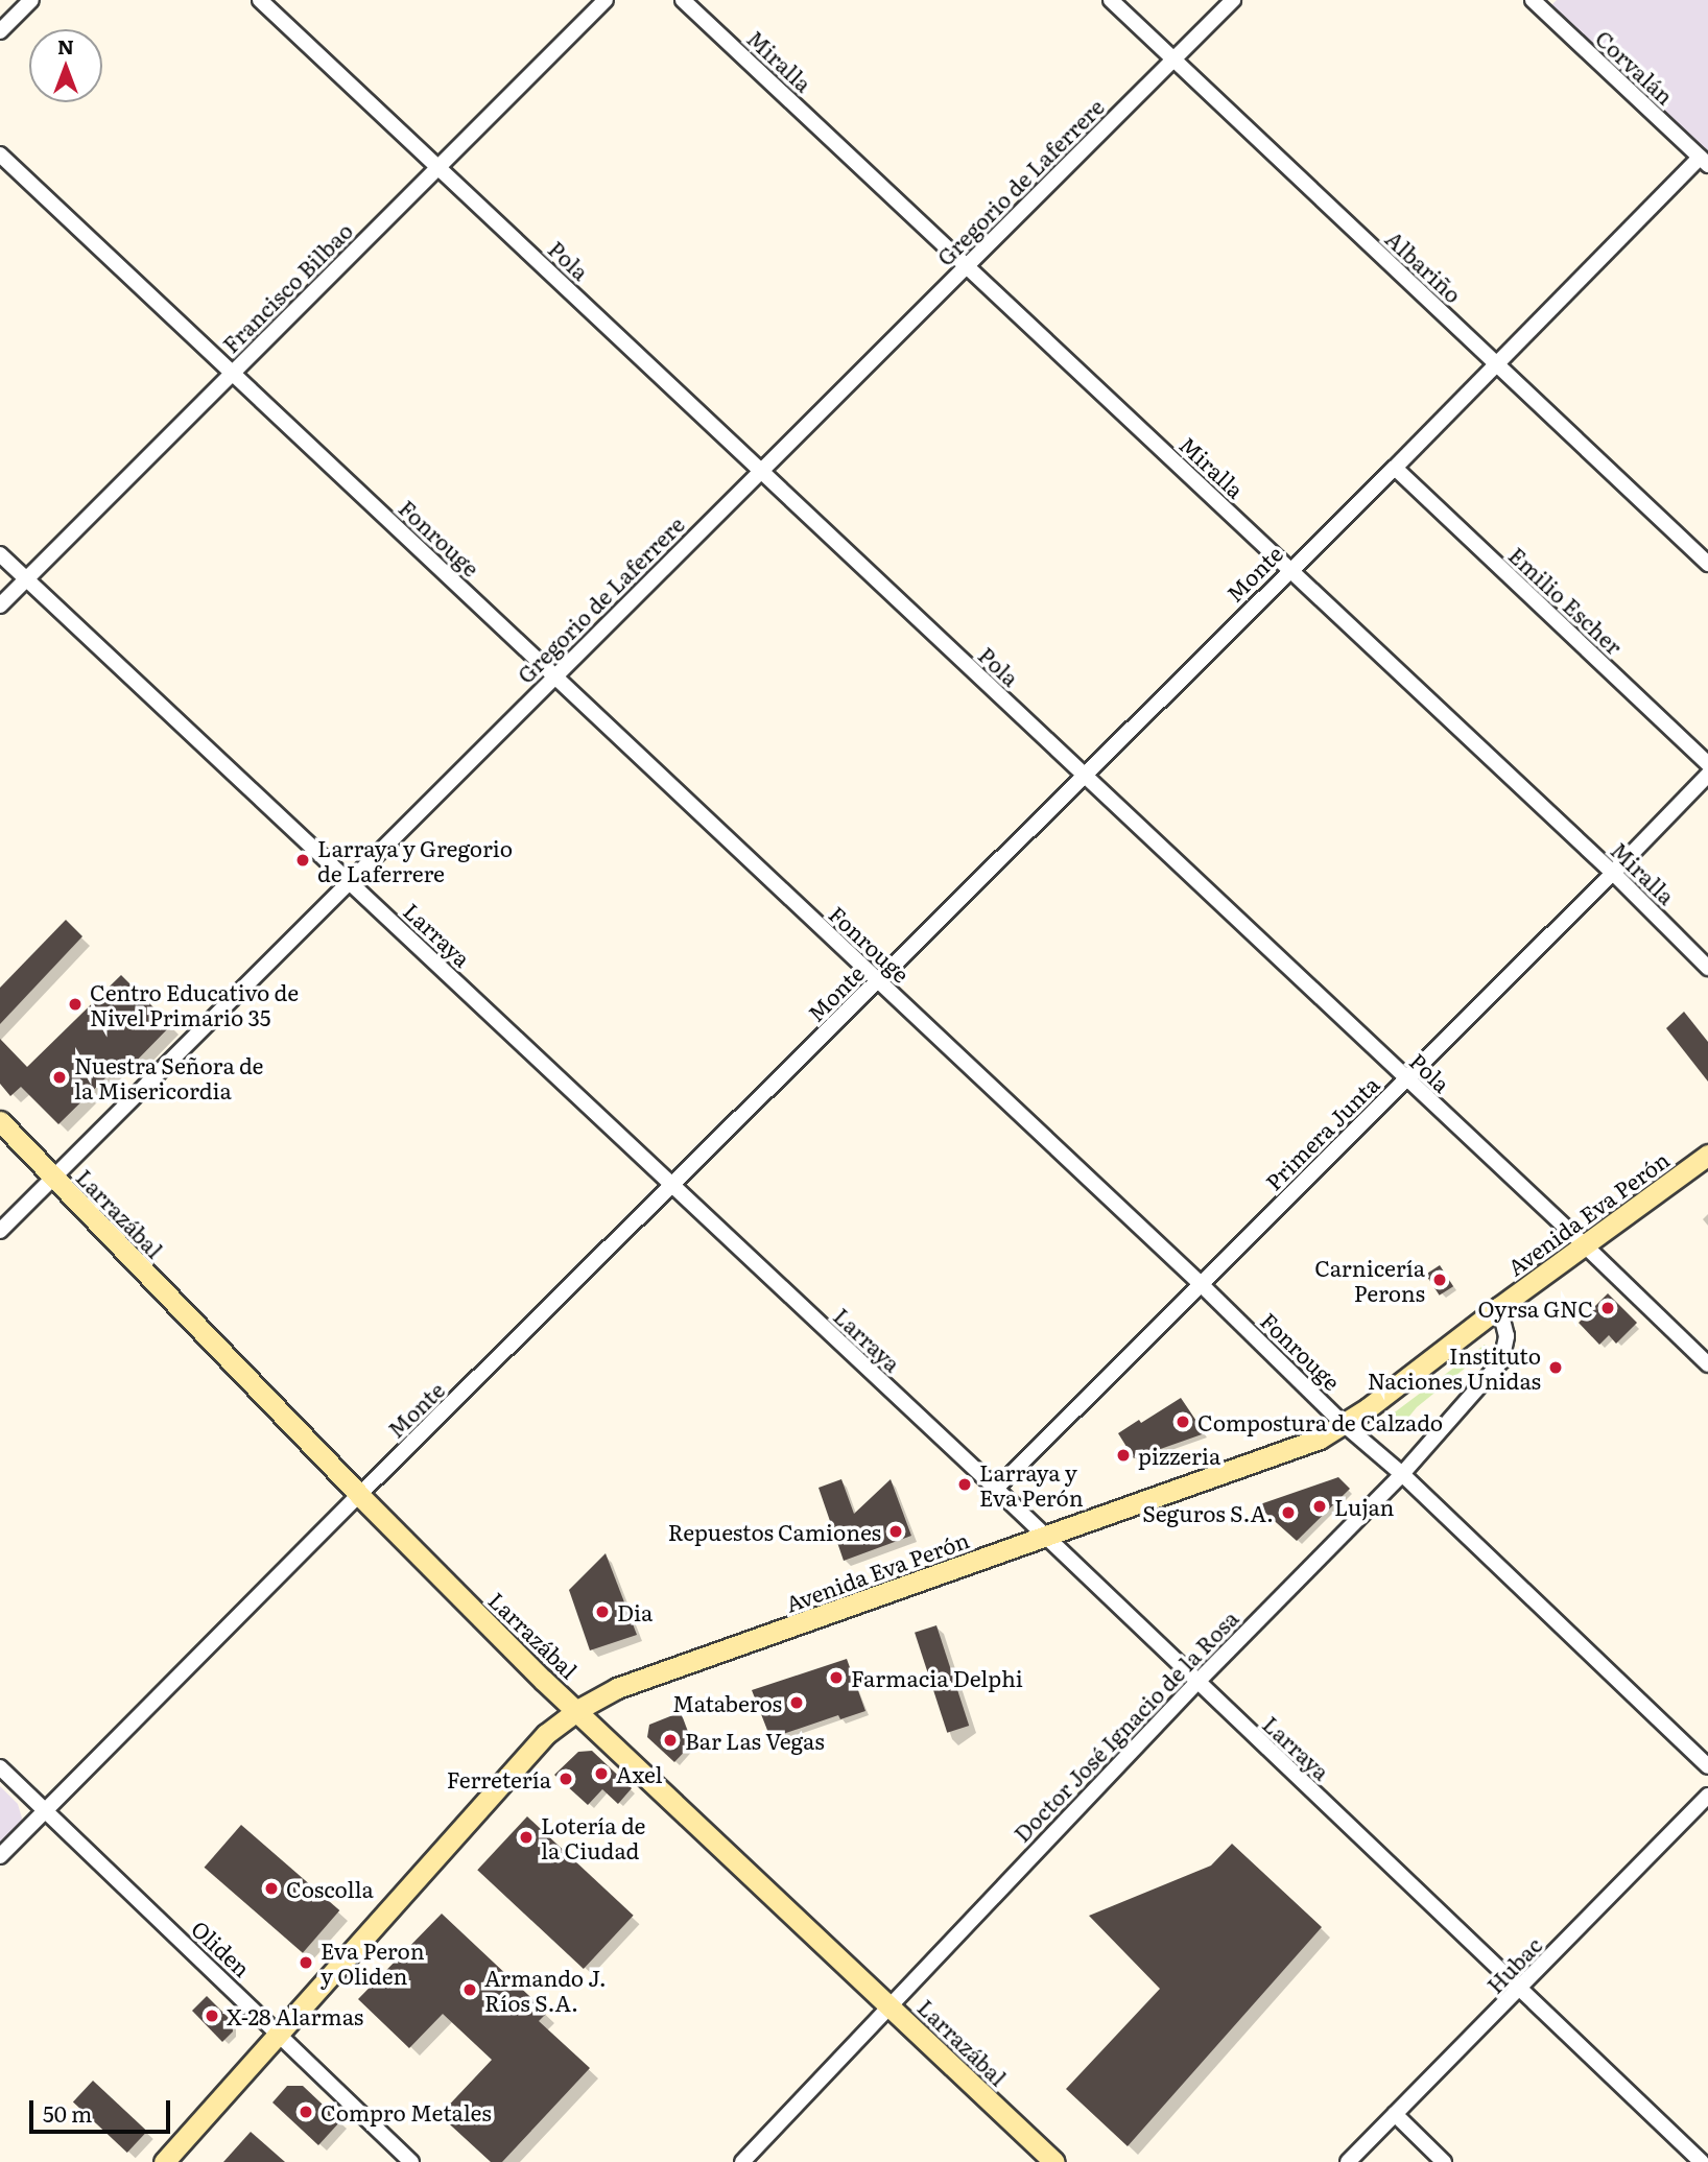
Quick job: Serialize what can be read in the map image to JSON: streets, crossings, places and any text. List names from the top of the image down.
{
  "streets": {
    "main road": ["Larrazábal", "Avenida Eva Perón"],
    "street": [
      "Miralla",
      "Corvalán",
      "Gregorio de Laferrere",
      "Pola",
      "Albariño",
      "Francisco Bilbao",
      "Fonrouge",
      "Monte",
      "Emilio Escher",
      "Larraya",
      "Primera Junta",
      "Doctor José Ignacio de la Rosa",
      "Oliden",
      "Hubac"
    ]
  },
  "crossings": [
    ["Miralla", "Gregorio de Laferrere"],
    ["Miralla", "Monte"],
    ["Miralla", "Primera Junta"],
    ["Corvalán", "Monte"],
    ["Gregorio de Laferrere", "Pola"],
    ["Gregorio de Laferrere", "Albariño"],
    ["Gregorio de Laferrere", "Fonrouge"],
    ["Gregorio de Laferrere", "Larraya"],
    ["Gregorio de Laferrere", "Larrazábal"],
    ["Pola", "Francisco Bilbao"],
    ["Pola", "Monte"],
    ["Pola", "Primera Junta"],
    ["Pola", "Avenida Eva Perón"],
    ["Albariño", "Monte"],
    ["Francisco Bilbao", "Fonrouge"],
    ["Francisco Bilbao", "Larraya"],
    ["Fonrouge", "Monte"],
    ["Fonrouge", "Primera Junta"],
    ["Fonrouge", "Avenida Eva Perón"],
    ["Fonrouge", "Doctor José Ignacio de la Rosa"],
    ["Monte", "Emilio Escher"],
    ["Monte", "Larraya"],
    ["Monte", "Larrazábal"],
    ["Monte", "Oliden"],
    ["Larraya", "Primera Junta"],
    ["Larraya", "Avenida Eva Perón"],
    ["Larraya", "Doctor José Ignacio de la Rosa"],
    ["Larraya", "Hubac"],
    ["Larrazábal", "Avenida Eva Perón"],
    ["Larrazábal", "Doctor José Ignacio de la Rosa"],
    ["Avenida Eva Perón", "Doctor José Ignacio de la Rosa"],
    ["Avenida Eva Perón", "Oliden"]
  ],
  "places": [
    "Larraya y Gregorio de Laferrere",
    "Centro Educativo de Nivel Primario 35",
    "Nuestra Señora de la Misericordia",
    "Carnicería Perons",
    "Oyrsa GNC",
    "Instituto Naciones Unidas",
    "Compostura de Calzado",
    "pizzeria",
    "Larraya y Eva Perón",
    "Lujan",
    "Seguros S.A.",
    "Repuestos Camiones",
    "Dia",
    "Farmacia Delphi",
    "Mataberos",
    "Bar Las Vegas",
    "Axel",
    "Ferretería",
    "Lotería de la Ciudad",
    "Coscolla",
    "Eva Peron y Oliden",
    "Armando J. Ríos S.A.",
    "X-28 Alarmas",
    "Compro Metales"
  ],
  "scale_bar": "50 m",
  "north": "top"
}
